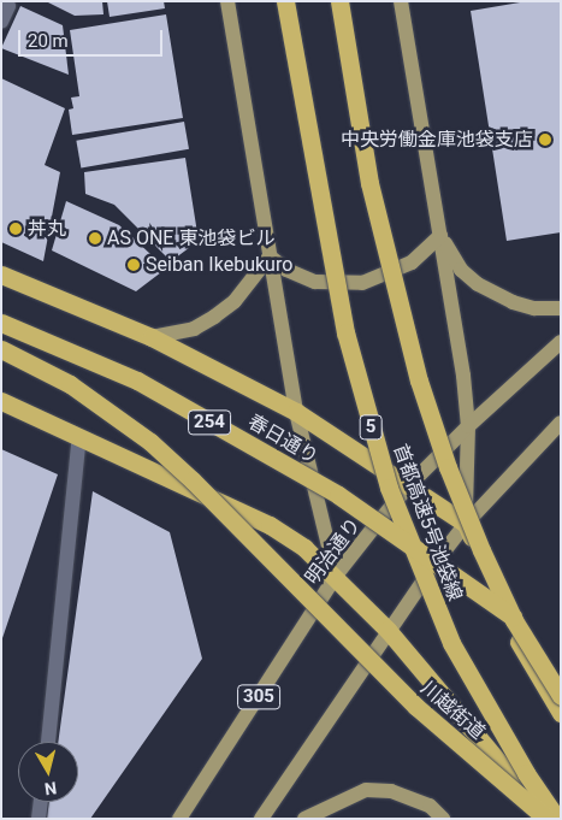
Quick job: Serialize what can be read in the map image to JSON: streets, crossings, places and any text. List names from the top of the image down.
{
  "streets": {
    "highway": [
      "254",
      "5",
      "春日通り",
      "首都高速5号池袋線",
      "川越街道"
    ],
    "main road": ["明治通り", "305"]
  },
  "places": [
    "中央労働金庫池袋支店",
    "丼丸",
    "AS ONE 東池袋ビル",
    "Seiban Ikebukuro"
  ],
  "scale_bar": "20 m",
  "north": "bottom"
}
